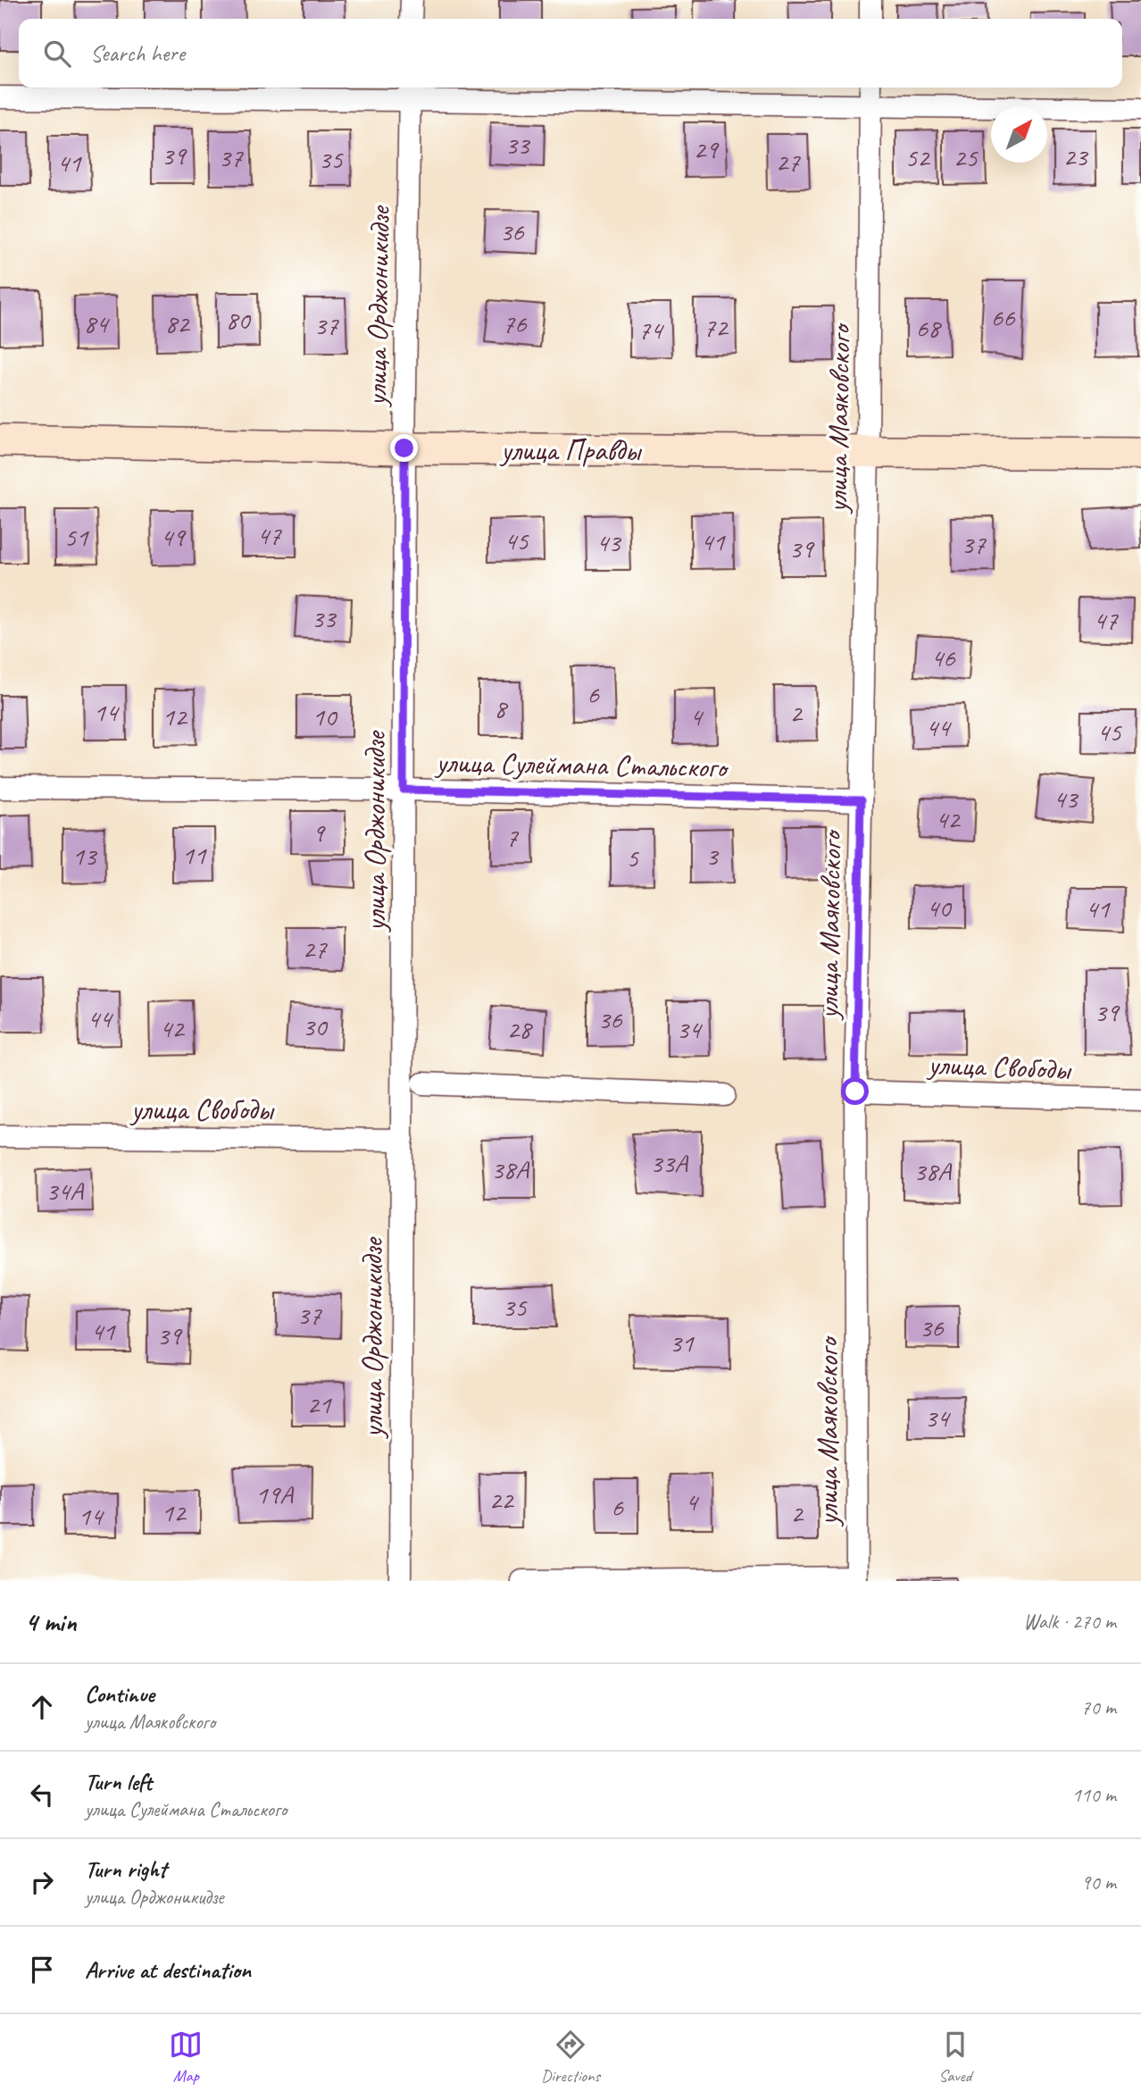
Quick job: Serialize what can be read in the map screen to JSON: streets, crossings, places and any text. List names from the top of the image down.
{
  "streets": {
    "street": [
      "улица Орджоникидзе",
      "улица Маяковского",
      "улица Правды",
      "улица Сулеймана Стальского",
      "улица Свободы"
    ]
  },
  "crossings": [
    ["улица Орджоникидзе", "улица Правды"],
    ["улица Орджоникидзе", "улица Сулеймана Стальского"],
    ["улица Орджоникидзе", "улица Свободы"],
    ["улица Маяковского", "улица Правды"],
    ["улица Маяковского", "улица Сулеймана Стальского"],
    ["улица Маяковского", "улица Свободы"]
  ],
  "house_numbers": [
    "33",
    "29",
    "39",
    "23",
    "37",
    "52",
    "25",
    "35",
    "27",
    "41",
    "36",
    "66",
    "80",
    "84",
    "82",
    "76",
    "37",
    "72",
    "68",
    "74",
    "47",
    "51",
    "49",
    "45",
    "41",
    "43",
    "37",
    "39",
    "33",
    "47",
    "46",
    "6",
    "8",
    "14",
    "2",
    "12",
    "10",
    "4",
    "44",
    "45",
    "43",
    "42",
    "9",
    "7",
    "11",
    "13",
    "3",
    "5",
    "40",
    "41",
    "27",
    "39",
    "44",
    "36",
    "30",
    "42",
    "28",
    "34",
    "33А",
    "38А",
    "38А",
    "34А",
    "35",
    "37",
    "36",
    "41",
    "39",
    "31",
    "21",
    "34",
    "19А",
    "22",
    "4",
    "6",
    "12",
    "2",
    "14"
  ],
  "north": "top right",
  "page": {
    "search": "Search here",
    "heading": ["4 min", "Walk · 270 m"],
    "list": [
      ["Continue", "улица Маяковского", "70 m"],
      ["Turn left", "улица Сулеймана Стальского", "110 m"],
      ["Turn right", "улица Орджоникидзе", "90 m"],
      "Arrive at destination"
    ],
    "nav": ["Map", "Directions", "Saved"]
  }
}
